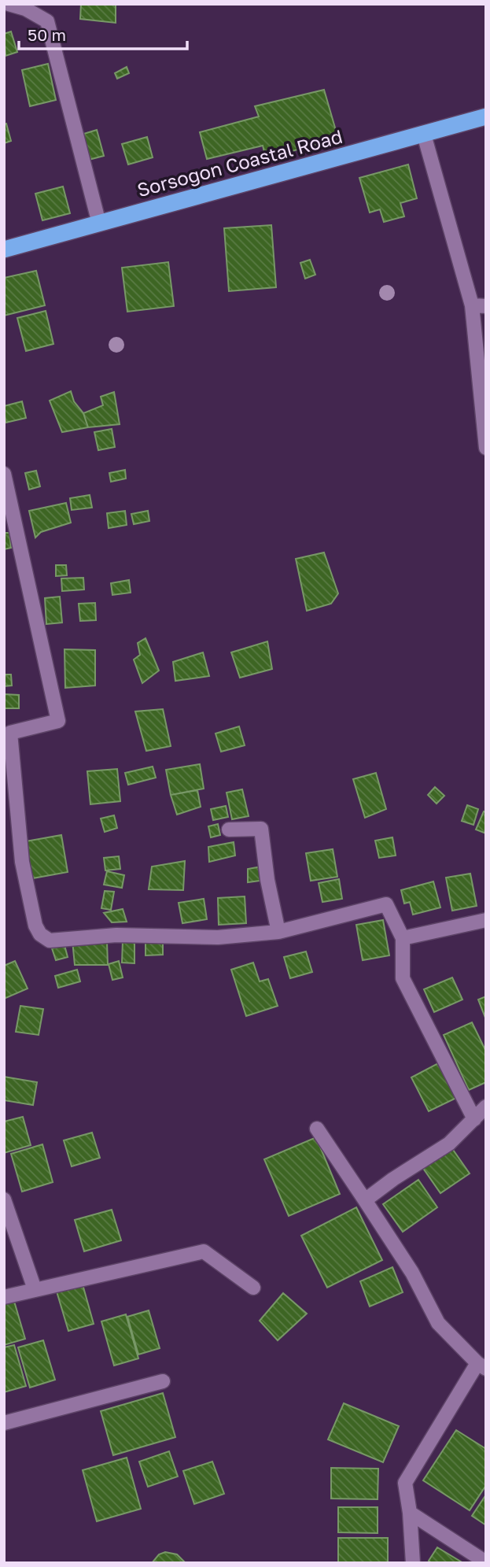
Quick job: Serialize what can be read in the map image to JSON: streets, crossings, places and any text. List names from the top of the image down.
{
  "streets": {
    "highway": ["Sorsogon Coastal Road"]
  },
  "scale_bar": "50 m"
}
